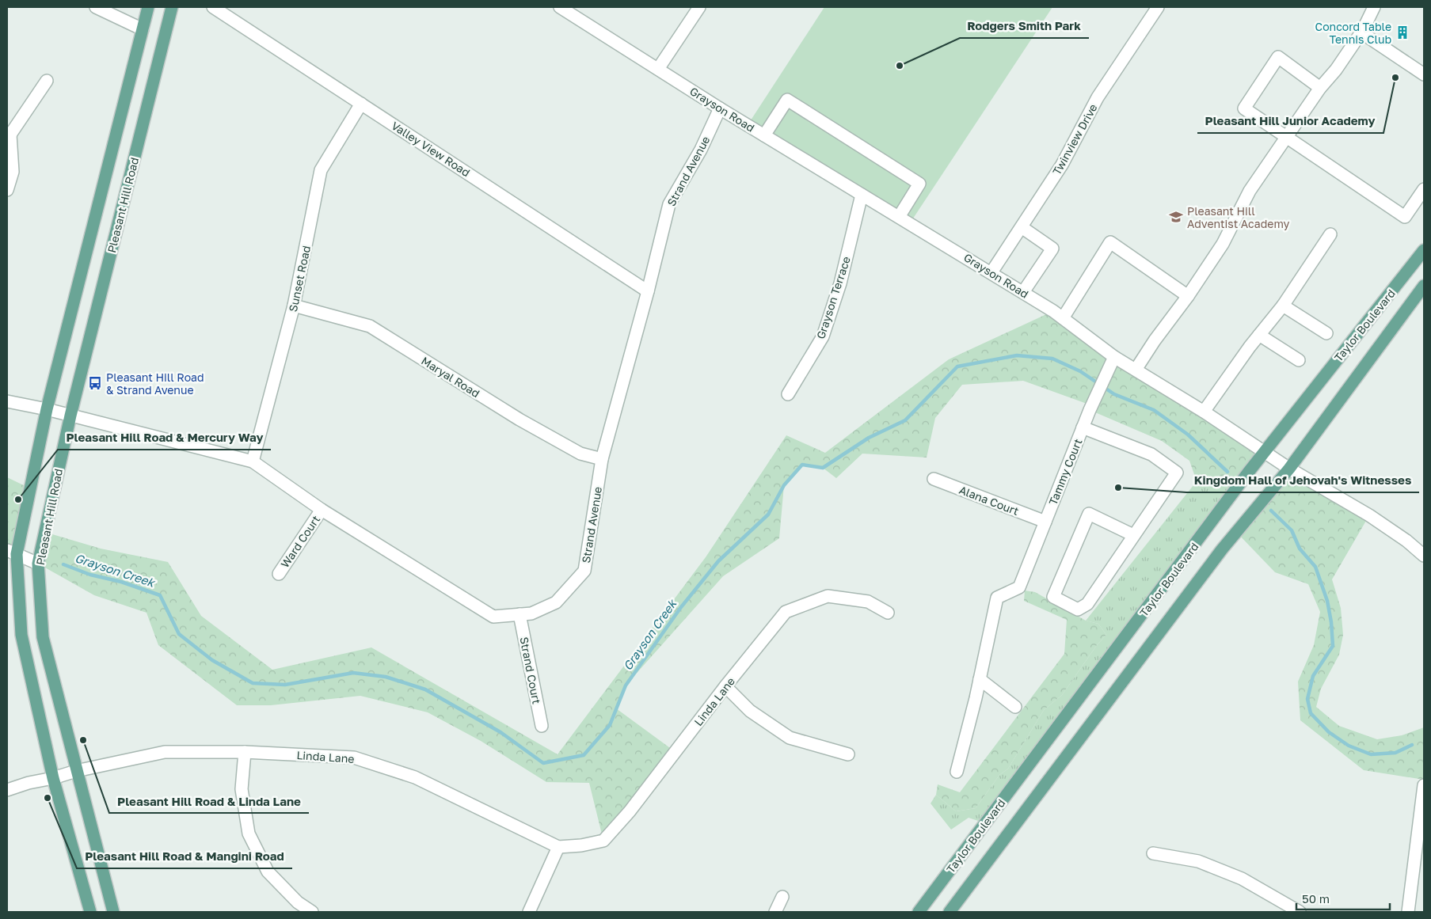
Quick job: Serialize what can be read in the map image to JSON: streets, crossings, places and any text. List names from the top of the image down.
{
  "streets": {
    "main road": ["Pleasant Hill Road", "Taylor Boulevard"],
    "street": [
      "Grayson Road",
      "Twinview Drive",
      "Valley View Road",
      "Strand Avenue",
      "Sunset Road",
      "Grayson Terrace",
      "Maryal Road",
      "Tammy Court",
      "Alana Court",
      "Ward Court",
      "Strand Court",
      "Linda Lane"
    ]
  },
  "crossings": [
    ["Grayson Road", "Twinview Drive"],
    ["Grayson Road", "Strand Avenue"],
    ["Grayson Road", "Grayson Terrace"],
    ["Grayson Road", "Taylor Boulevard"],
    ["Grayson Road", "Tammy Court"],
    ["Valley View Road", "Strand Avenue"],
    ["Valley View Road", "Sunset Road"],
    ["Strand Avenue", "Pleasant Hill Road"],
    ["Strand Avenue", "Sunset Road"],
    ["Strand Avenue", "Maryal Road"],
    ["Strand Avenue", "Ward Court"],
    ["Strand Avenue", "Strand Court"],
    ["Pleasant Hill Road", "Linda Lane"],
    ["Sunset Road", "Maryal Road"],
    ["Tammy Court", "Alana Court"]
  ],
  "water": ["Grayson Creek"],
  "places": {
    "building": ["Concord Table Tennis Club"],
    "other": [
      "Rodgers Smith Park",
      "Pleasant Hill Junior Academy",
      "Kingdom Hall of Jehovah's Witnesses",
      "Pleasant Hill Road & Mercury Way",
      "Pleasant Hill Road & Linda Lane",
      "Pleasant Hill Road & Mangini Road"
    ],
    "school or university": ["Pleasant Hill Adventist Academy"],
    "bus stop": ["Pleasant Hill Road & Strand Avenue"]
  },
  "scale_bar": "50 m"
}
